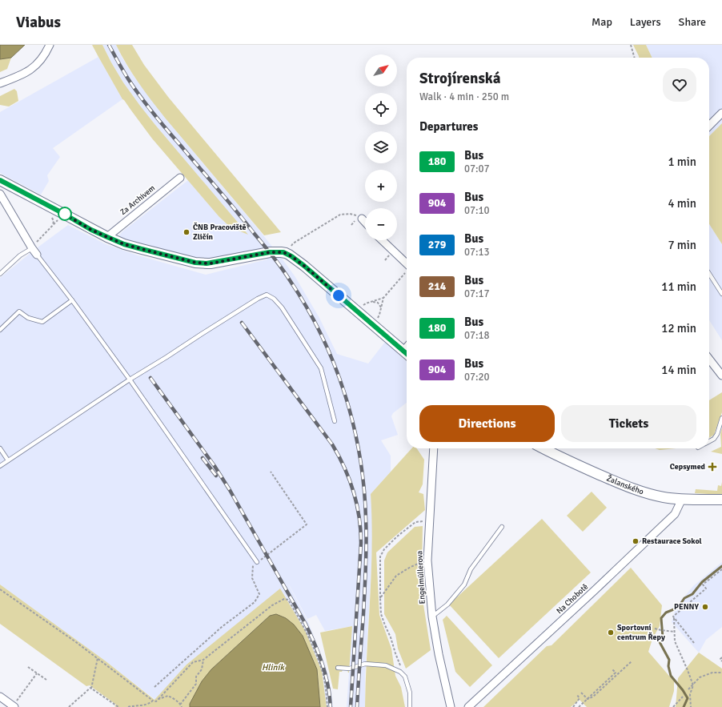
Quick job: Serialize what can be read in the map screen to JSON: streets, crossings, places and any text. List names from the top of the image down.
{
  "streets": {
    "street": [
      "Za Archivem",
      "Žalanského",
      "Engelmüllerova",
      "Na Chobotě"
    ]
  },
  "crossings": [
    ["Žalanského", "Na Chobotě"]
  ],
  "water": ["Hliník"],
  "places": {
    "other": [
      "ČNB Pracoviště Zličín",
      "Restaurace Sokol",
      "PENNY",
      "Sportovní centrum Řepy"
    ],
    "health": ["Cepsymed"]
  },
  "lines": ["bus line 180"],
  "north": "top right",
  "page": {
    "header": "Viabus",
    "nav": ["Map", "Layers", "Share"],
    "map_buttons": ["+", "−"],
    "heading": [
      ["Strojírenská", "Walk · 4 min · 250 m"],
      "Departures"
    ],
    "list": [
      {
        "mark": "180",
        "name": "Bus",
        "note": "07:07",
        "value": "1 min"
      },
      {
        "mark": "904",
        "name": "Bus",
        "note": "07:10",
        "value": "4 min"
      },
      {
        "mark": "279",
        "name": "Bus",
        "note": "07:13",
        "value": "7 min"
      },
      {
        "mark": "214",
        "name": "Bus",
        "note": "07:17",
        "value": "11 min"
      },
      {
        "mark": "180",
        "name": "Bus",
        "note": "07:18",
        "value": "12 min"
      },
      {
        "mark": "904",
        "name": "Bus",
        "note": "07:20",
        "value": "14 min"
      }
    ],
    "buttons": ["Directions", "Tickets"]
  }
}
